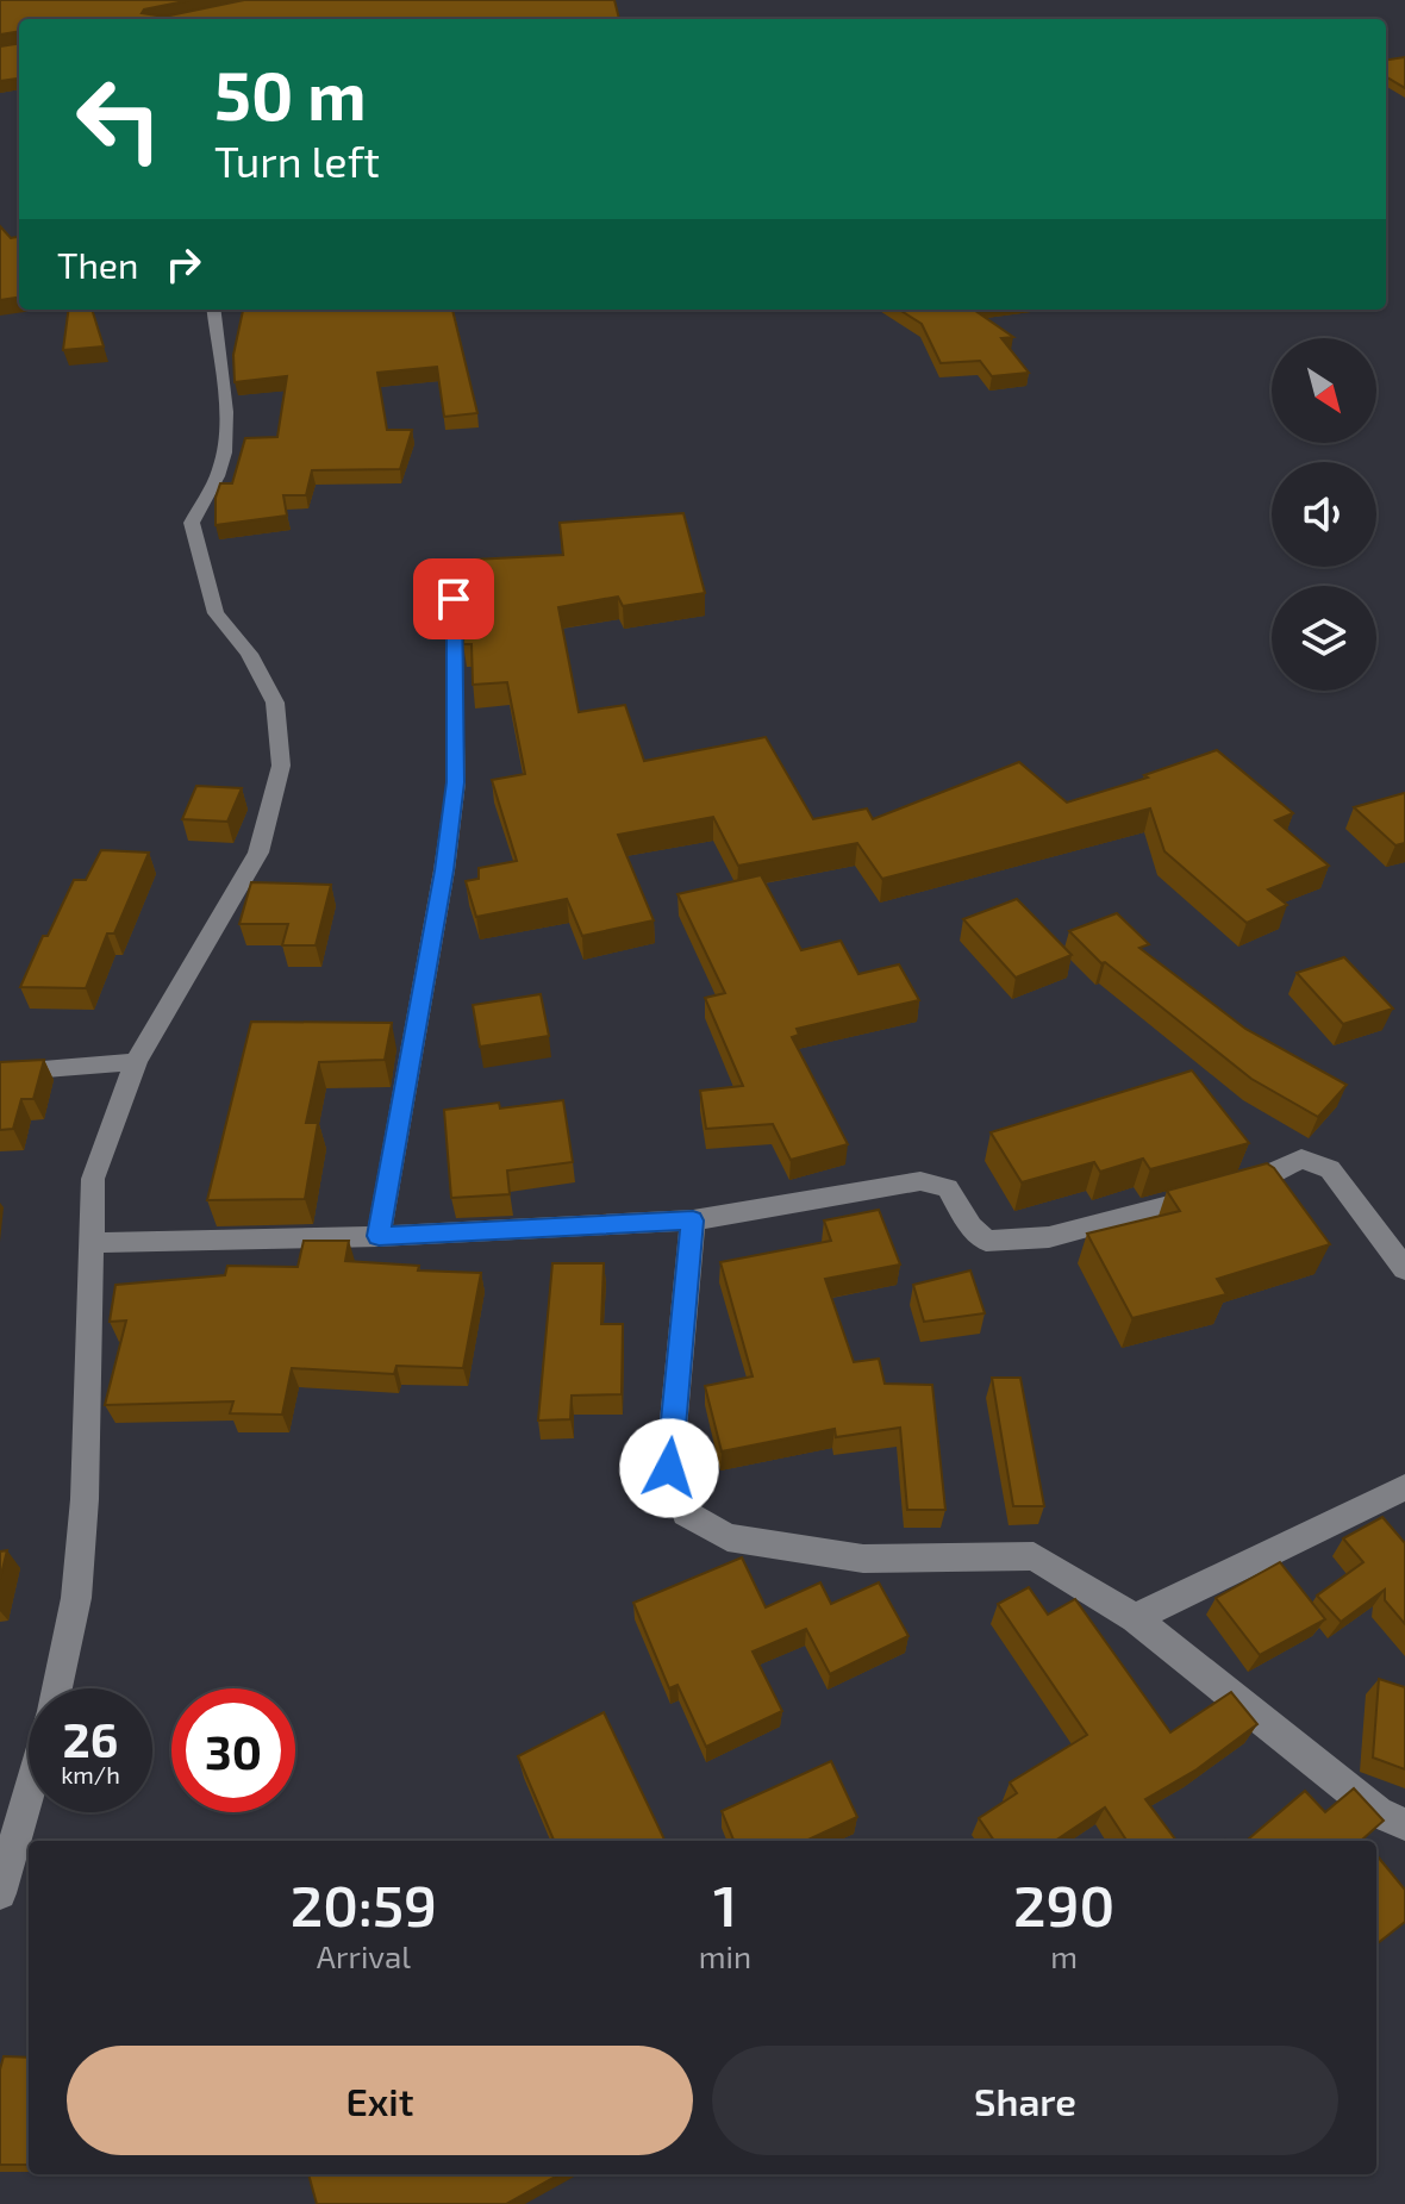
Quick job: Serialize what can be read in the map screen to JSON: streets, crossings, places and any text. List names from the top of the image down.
{
  "north": "bottom right",
  "page": {
    "turn": ["50 m", "Turn left"],
    "then": "Then",
    "speed": "26 km/h",
    "limit": "30",
    "eta": [
      "20:59",
      "Arrival",
      "1",
      "min",
      "290",
      "m"
    ],
    "buttons": ["Exit", "Share"]
  }
}
